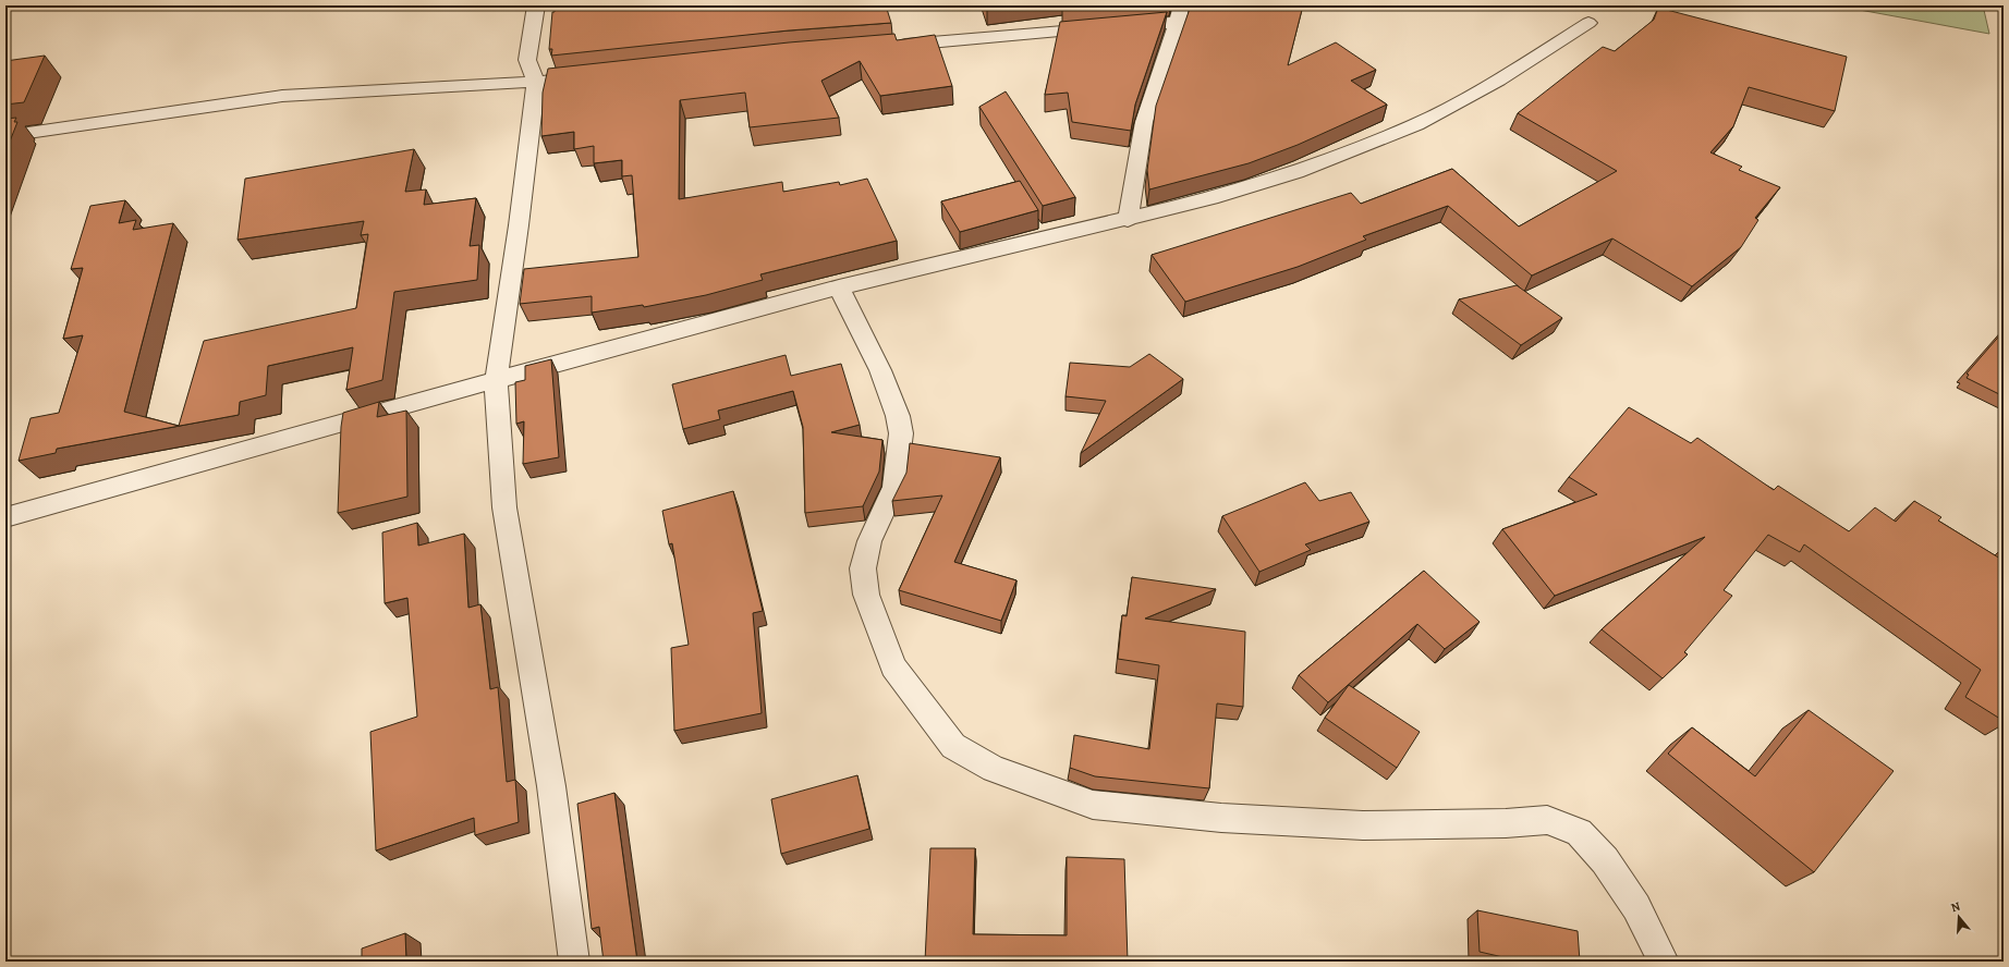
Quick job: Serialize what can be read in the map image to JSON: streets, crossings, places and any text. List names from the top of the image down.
{
  "north": "top"
}
